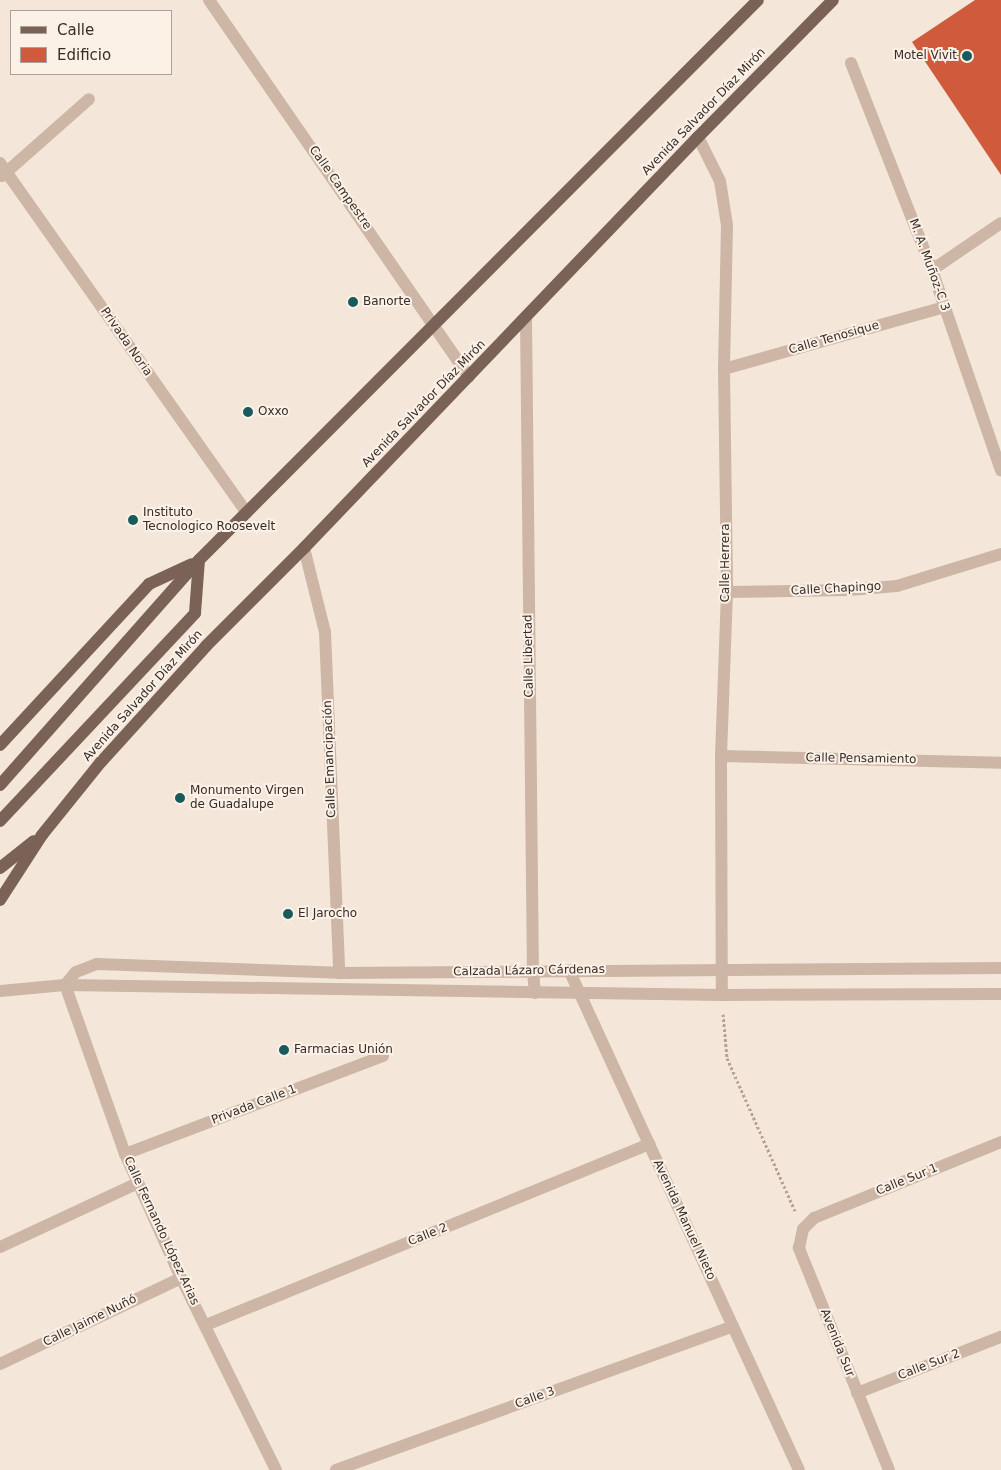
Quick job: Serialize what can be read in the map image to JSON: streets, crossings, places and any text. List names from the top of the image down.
{
  "streets": {
    "main road": ["Avenida Salvador Díaz Mirón"],
    "street": [
      "Calle Campestre",
      "M. A. Muñoz-C 3",
      "Calle Tenosique",
      "Privada Noria",
      "Calle Herrera",
      "Calle Chapingo",
      "Calle Libertad",
      "Calle Emancipación",
      "Calle Pensamiento",
      "Calzada Lázaro Cárdenas",
      "Privada Calle 1",
      "Calle Sur 1",
      "Avenida Manuel Nieto",
      "Calle Fernando López Arias",
      "Calle 2",
      "Calle Jaime Nuñó",
      "Avenida Sur",
      "Calle Sur 2",
      "Calle 3"
    ]
  },
  "crossings": [
    ["Avenida Salvador Díaz Mirón", "Calle Campestre"],
    ["Avenida Salvador Díaz Mirón", "Calle Herrera"],
    ["Avenida Salvador Díaz Mirón", "Calle Libertad"],
    ["Avenida Salvador Díaz Mirón", "Calle Emancipación"],
    ["M. A. Muñoz-C 3", "Calle Tenosique"],
    ["Calle Tenosique", "Calle Herrera"],
    ["Calle Herrera", "Calle Chapingo"],
    ["Calle Herrera", "Calle Pensamiento"],
    ["Calle Herrera", "Calzada Lázaro Cárdenas"],
    ["Calle Libertad", "Calzada Lázaro Cárdenas"],
    ["Calle Emancipación", "Calzada Lázaro Cárdenas"],
    ["Calzada Lázaro Cárdenas", "Avenida Manuel Nieto"],
    ["Calzada Lázaro Cárdenas", "Calle Fernando López Arias"],
    ["Privada Calle 1", "Calle Fernando López Arias"],
    ["Calle Sur 1", "Avenida Sur"],
    ["Avenida Manuel Nieto", "Calle 2"],
    ["Avenida Manuel Nieto", "Calle 3"],
    ["Calle Fernando López Arias", "Calle 2"],
    ["Calle Fernando López Arias", "Calle Jaime Nuñó"],
    ["Avenida Sur", "Calle Sur 2"]
  ],
  "places": [
    "Motel Vivit",
    "Banorte",
    "Oxxo",
    "Instituto Tecnologico Roosevelt",
    "Monumento Virgen de Guadalupe",
    "El Jarocho",
    "Farmacias Unión"
  ],
  "legend": ["Calle", "Edificio"]
}
